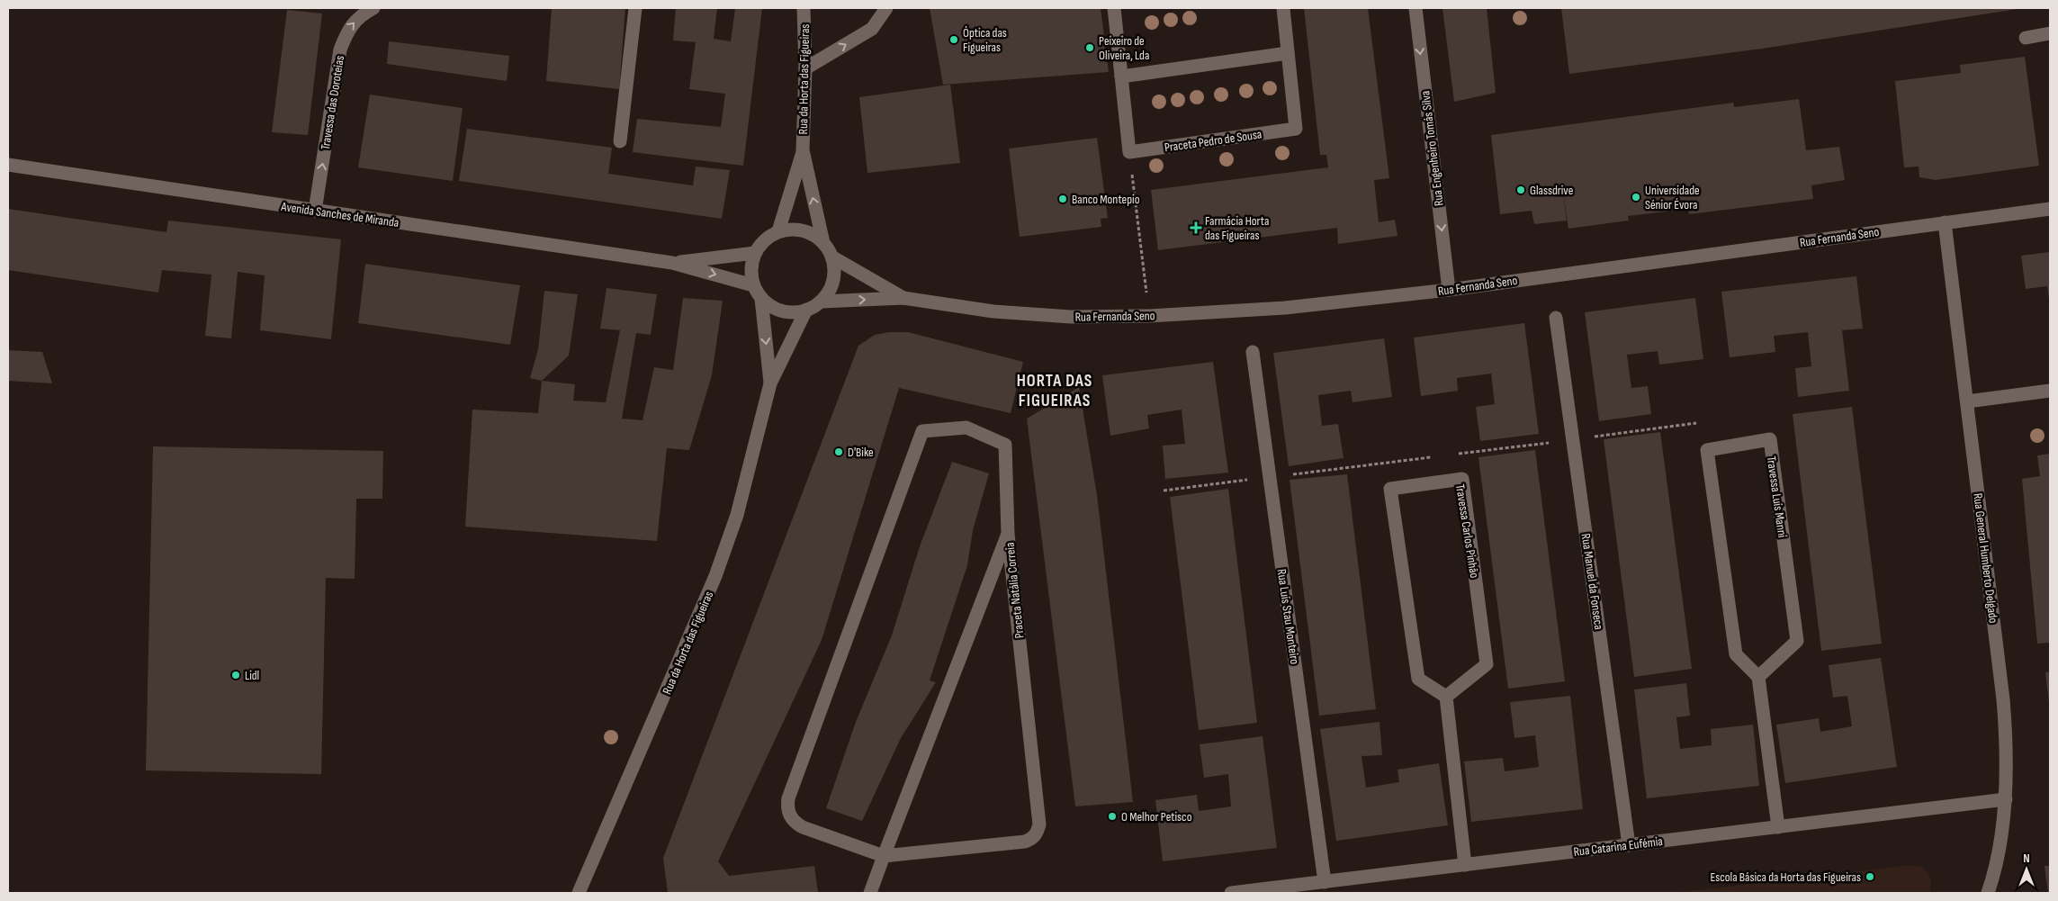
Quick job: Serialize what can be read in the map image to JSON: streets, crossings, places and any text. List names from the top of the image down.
{
  "streets": {
    "street": [
      "Rua da Horta das Figueiras",
      "Travessa das Doroteias",
      "Praceta Pedro de Sousa",
      "Rua Engenheiro Tomás Silva",
      "Avenida Sanches de Miranda",
      "Rua Fernanda Seno",
      "Travessa Luís Manni",
      "Travessa Carlos Pinhão",
      "Rua General Humberto Delgado",
      "Rua Manuel da Fonseca",
      "Praceta Natália Correia",
      "Rua Luís Stau Monteiro",
      "Rua Catarina Eufémia"
    ]
  },
  "crossings": [
    ["Rua da Horta das Figueiras", "Avenida Sanches de Miranda"],
    ["Rua da Horta das Figueiras", "Rua Fernanda Seno"],
    ["Travessa das Doroteias", "Avenida Sanches de Miranda"],
    ["Rua Engenheiro Tomás Silva", "Rua Fernanda Seno"],
    ["Avenida Sanches de Miranda", "Rua Fernanda Seno"],
    ["Rua Fernanda Seno", "Rua General Humberto Delgado"],
    ["Rua General Humberto Delgado", "Rua Catarina Eufémia"],
    ["Rua Manuel da Fonseca", "Rua Catarina Eufémia"],
    ["Rua Luís Stau Monteiro", "Rua Catarina Eufémia"]
  ],
  "one_way": ["Travessa das Doroteias", "Rua Engenheiro Tomás Silva"],
  "districts": ["HORTA DAS FIGUEIRAS"],
  "places": {
    "other": [
      "Óptica das Figueiras",
      "Peixeiro de Oliveira, Lda",
      "Glassdrive",
      "Universidade Sénior Évora",
      "Banco Montepio",
      "D'Bike",
      "Lidl",
      "O Melhor Petisco",
      "Escola Básica da Horta das Figueiras"
    ],
    "health": ["Farmácia Horta das Figueiras"]
  },
  "north": "top"
}
